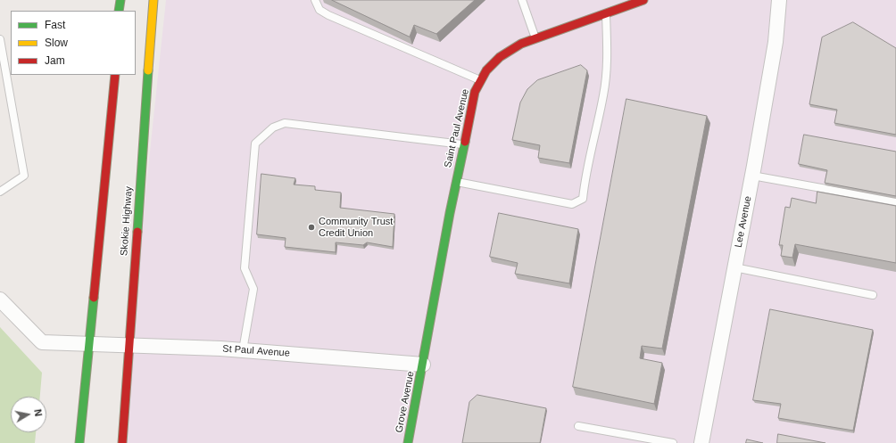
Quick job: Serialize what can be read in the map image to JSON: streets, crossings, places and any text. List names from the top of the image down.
{
  "streets": {
    "main road": ["Saint Paul Avenue", "Skokie Highway", "Grove Avenue"],
    "street": ["Lee Avenue", "St Paul Avenue"]
  },
  "crossings": [
    ["Saint Paul Avenue", "St Paul Avenue"],
    ["Saint Paul Avenue", "Grove Avenue"],
    ["Skokie Highway", "St Paul Avenue"],
    ["St Paul Avenue", "Grove Avenue"]
  ],
  "places": ["Community Trust Credit Union"],
  "legend": ["Fast", "Slow", "Jam"],
  "north": "right"
}
